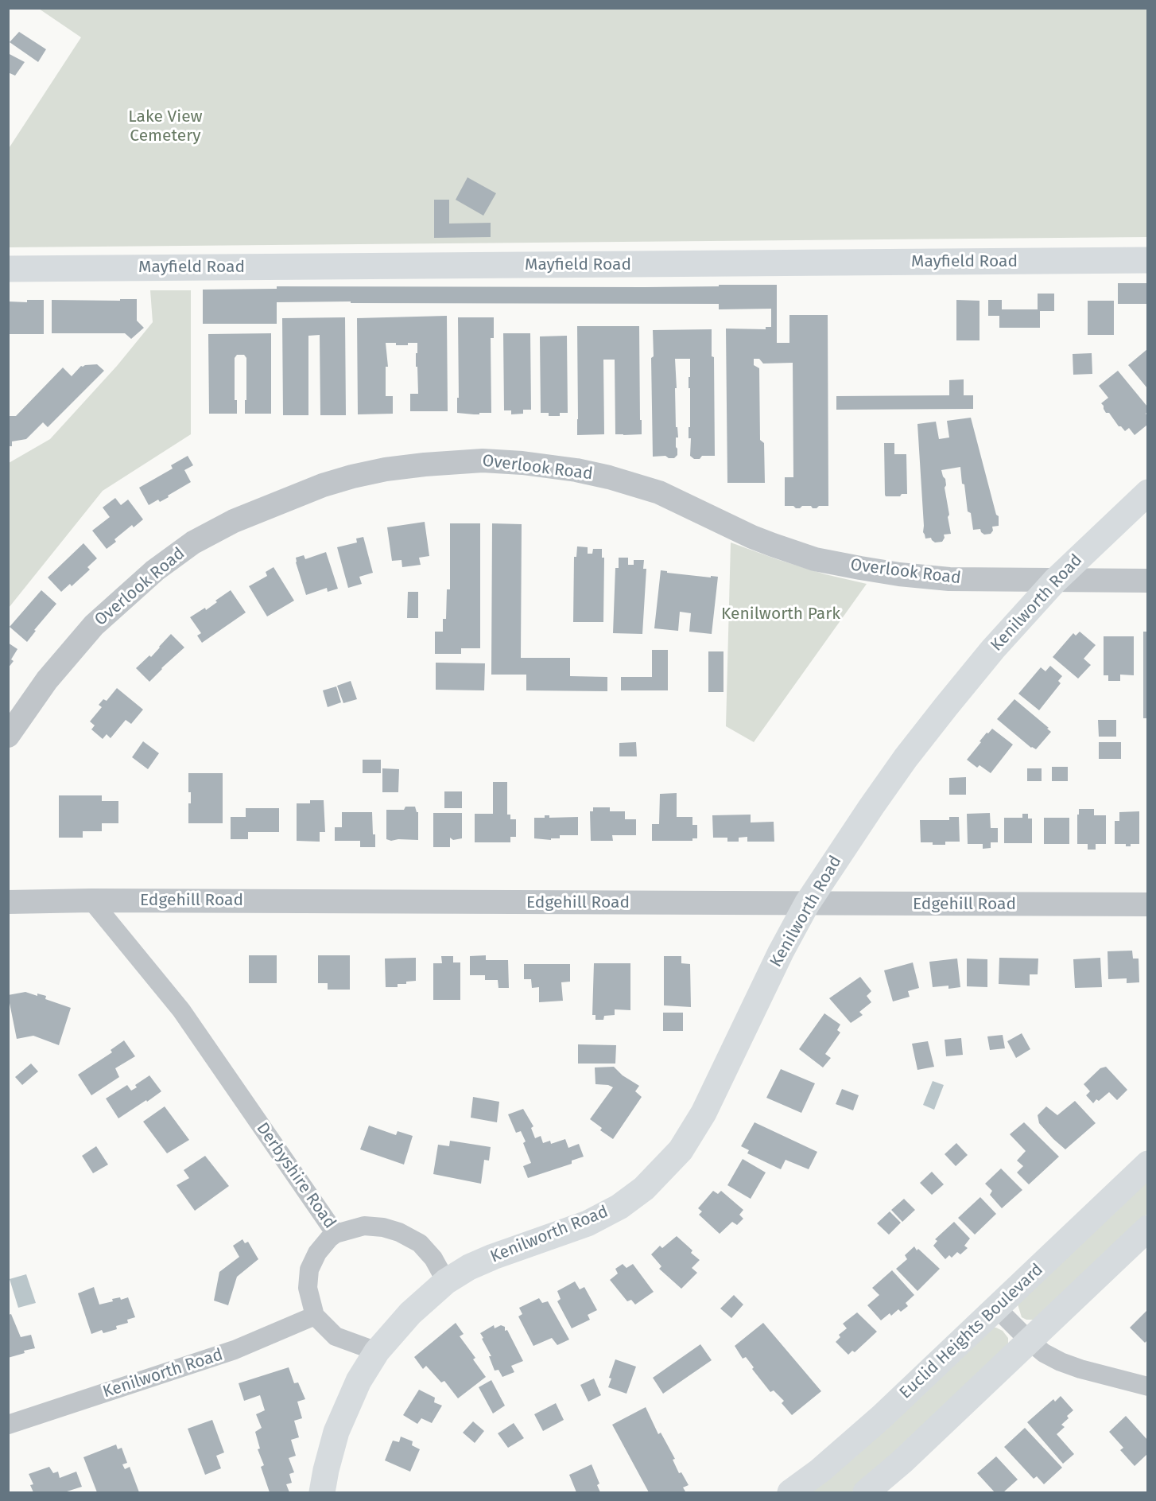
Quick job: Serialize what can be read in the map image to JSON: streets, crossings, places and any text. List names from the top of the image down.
{
  "streets": {
    "main road": ["Mayfield Road", "Kenilworth Road", "Euclid Heights Boulevard"],
    "street": ["Overlook Road", "Edgehill Road", "Derbyshire Road"]
  },
  "crossings": [
    ["Overlook Road", "Kenilworth Road"],
    ["Kenilworth Road", "Edgehill Road"],
    ["Kenilworth Road", "Derbyshire Road"],
    ["Edgehill Road", "Derbyshire Road"]
  ],
  "parks": ["Lake View Cemetery", "Kenilworth Park"]
}
